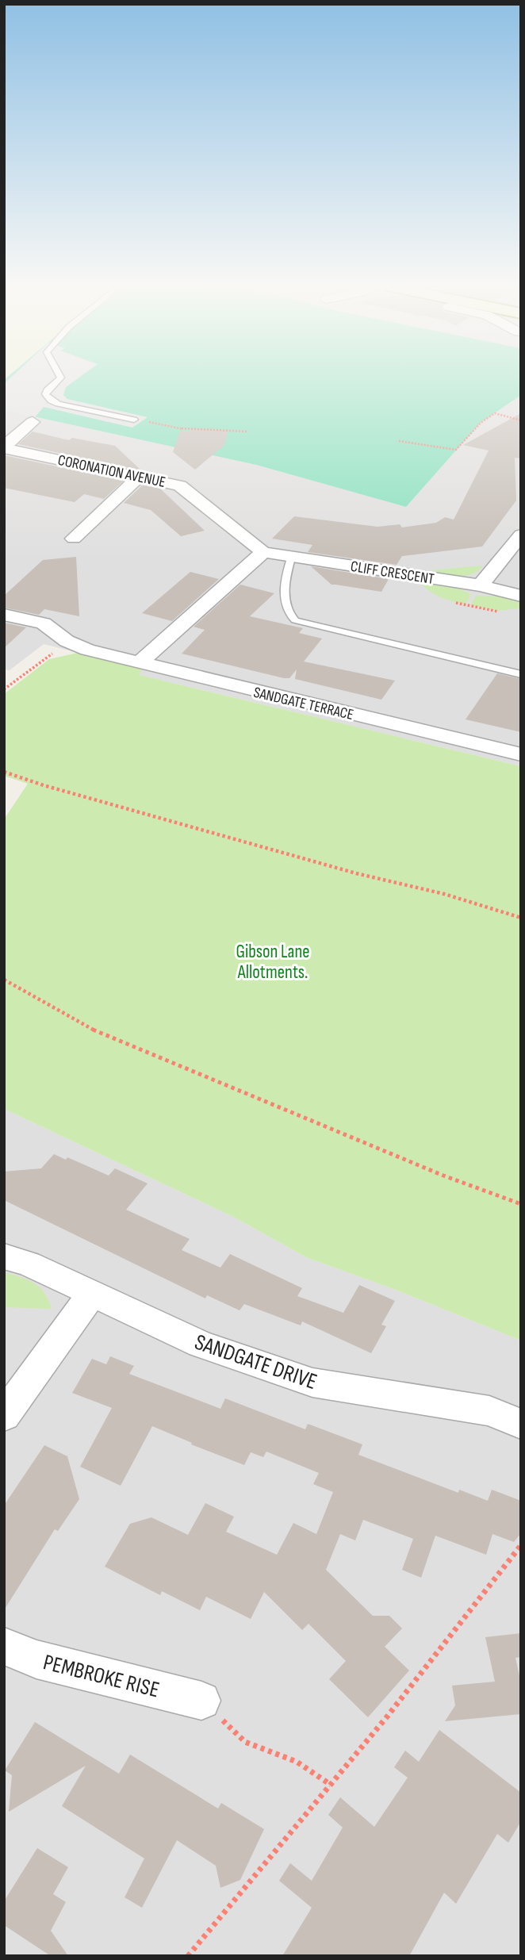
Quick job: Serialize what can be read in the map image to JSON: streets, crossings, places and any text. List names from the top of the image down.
{
  "streets": {
    "street": [
      "CORONATION AVENUE",
      "CLIFF CRESCENT",
      "SANDGATE TERRACE",
      "SANDGATE DRIVE",
      "PEMBROKE RISE"
    ]
  },
  "crossings": [
    ["CORONATION AVENUE", "CLIFF CRESCENT"]
  ],
  "parks": ["Gibson Lane Allotments."]
}
